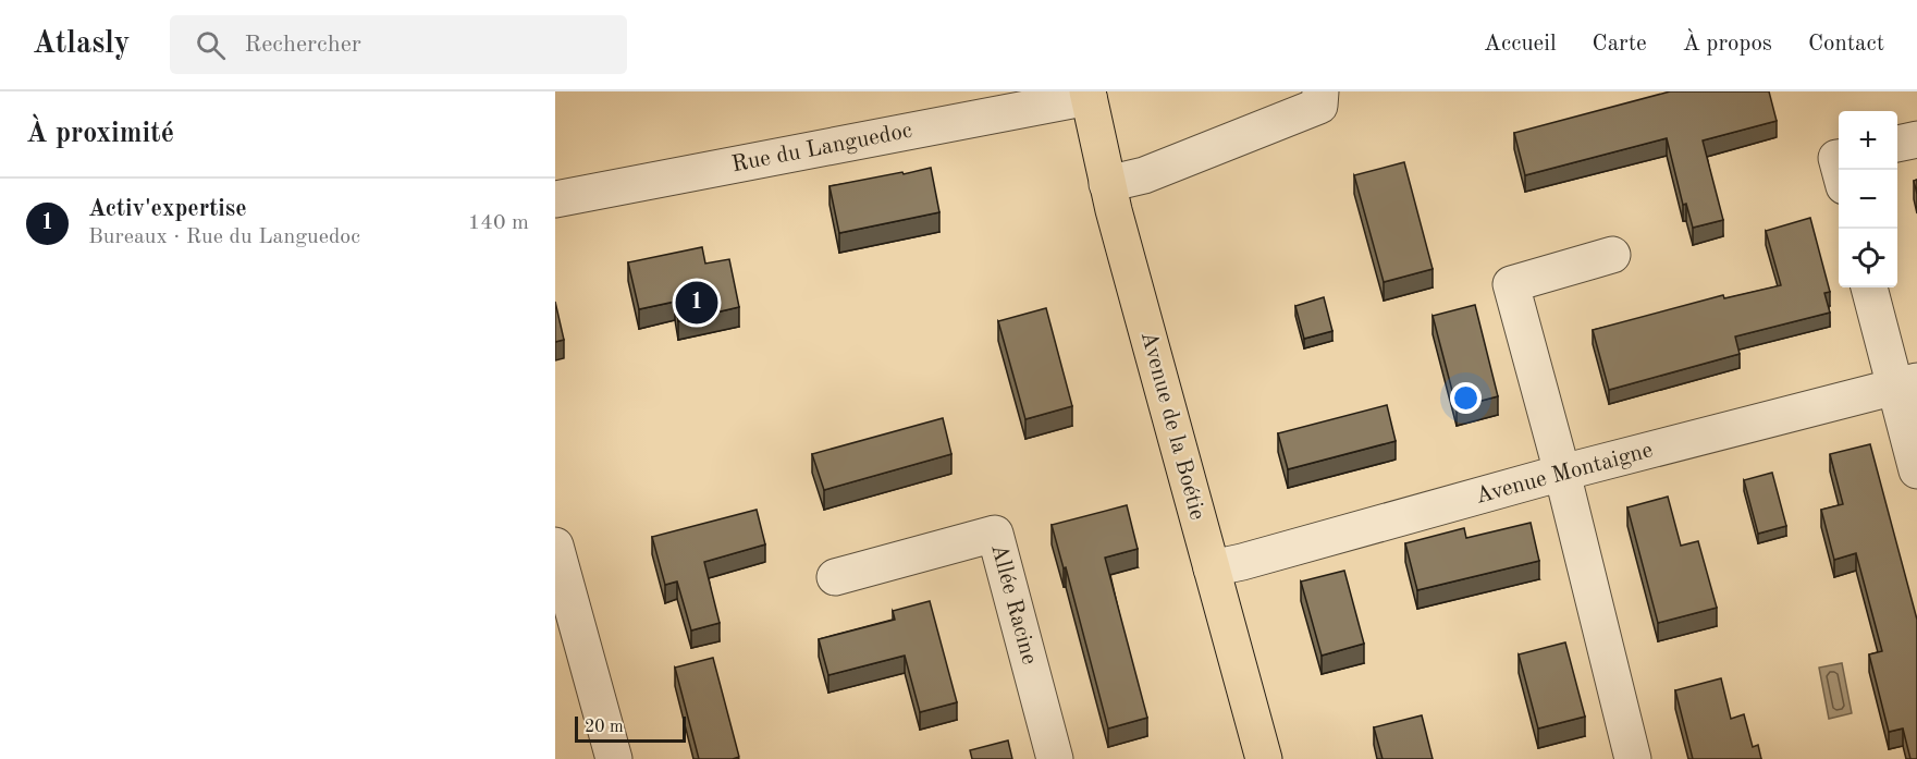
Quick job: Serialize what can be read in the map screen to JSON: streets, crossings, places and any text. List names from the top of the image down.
{
  "streets": {
    "main road": ["Avenue de la Boétie"],
    "street": ["Rue du Languedoc", "Avenue Montaigne", "Allée Racine"]
  },
  "crossings": [
    ["Rue du Languedoc", "Avenue de la Boétie"],
    ["Avenue de la Boétie", "Avenue Montaigne"]
  ],
  "scale_bar": "20 m",
  "page": {
    "header": "Atlasly",
    "search": "Rechercher",
    "nav": [
      "Accueil",
      "Carte",
      "À propos",
      "Contact"
    ],
    "heading": "À proximité",
    "map_buttons": ["+", "−"],
    "list": [
      {
        "mark": "1",
        "name": "Activ'expertise",
        "note": "Bureaux · Rue du Languedoc",
        "value": "140 m"
      }
    ],
    "pins": "1",
    "scale": "20 m"
  }
}
